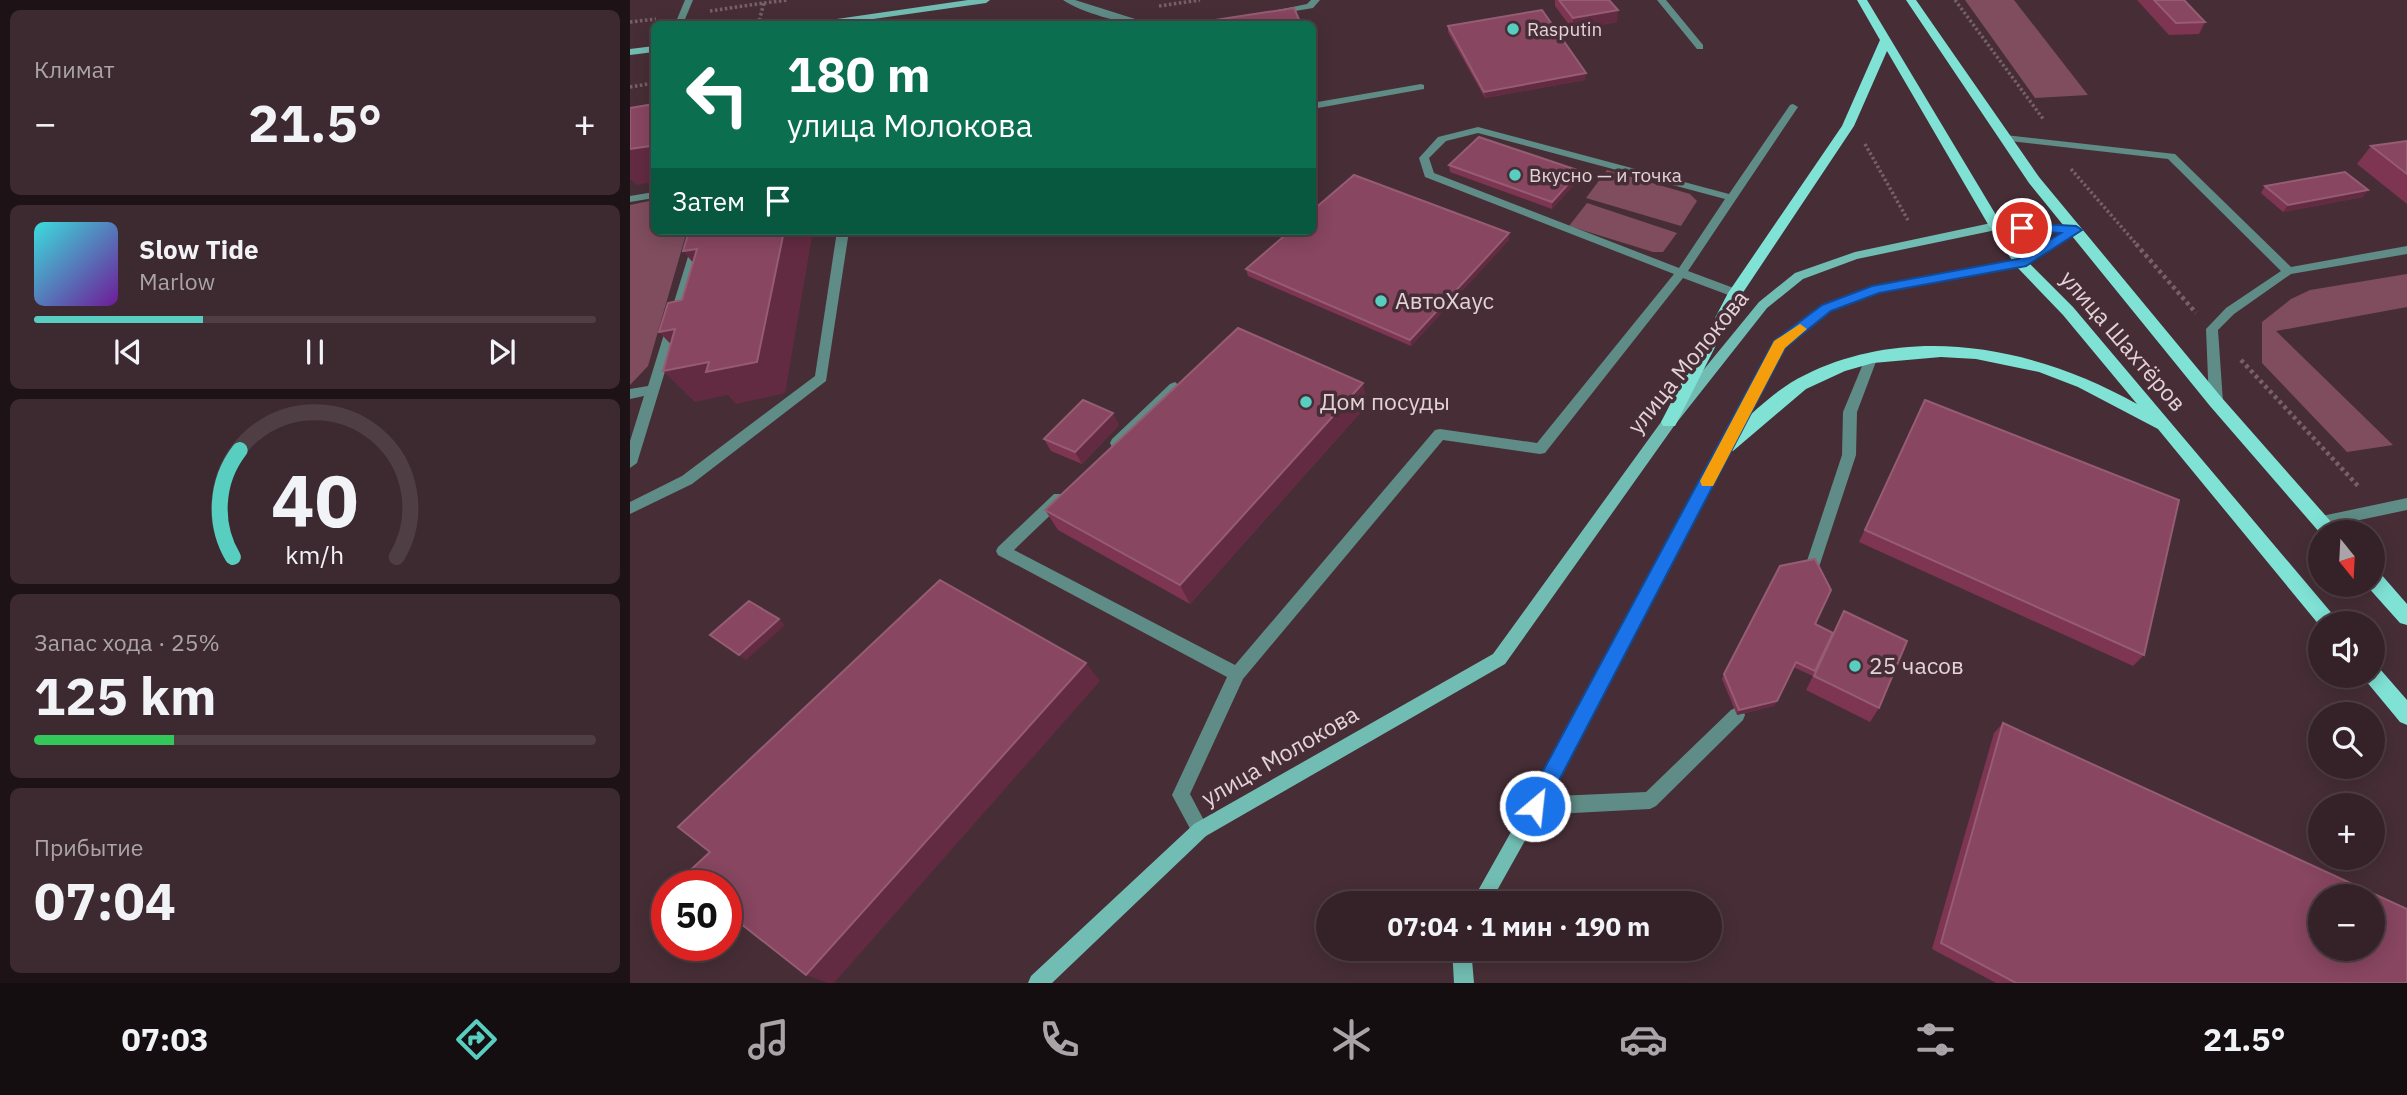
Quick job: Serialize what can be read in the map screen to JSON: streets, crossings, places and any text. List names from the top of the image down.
{
  "streets": {
    "main road": ["улица Шахтёров", "улица Молокова"]
  },
  "crossings": [
    ["улица Шахтёров", "улица Молокова"]
  ],
  "places": [
    "Rasputin",
    "Вкусно — и точка",
    "АвтоХаус",
    "Дом посуды",
    "25 часов"
  ],
  "north": "bottom",
  "page": {
    "tile": [
      "Климат",
      ["Запас хода · 25%", "125 km"],
      ["Прибытие", "07:04"]
    ],
    "turn": ["180 m", "улица Молокова"],
    "heat": ["−", "21.5°", "+"],
    "then": "Затем",
    "song": ["Slow Tide", "Marlow"],
    "map_buttons": ["+", "−"],
    "limit": "50",
    "trip": "07:04 · 1 мин · 190 m",
    "tabs": ["07:03", "21.5°"],
    "gauge": ["40", "km/h"]
  }
}
